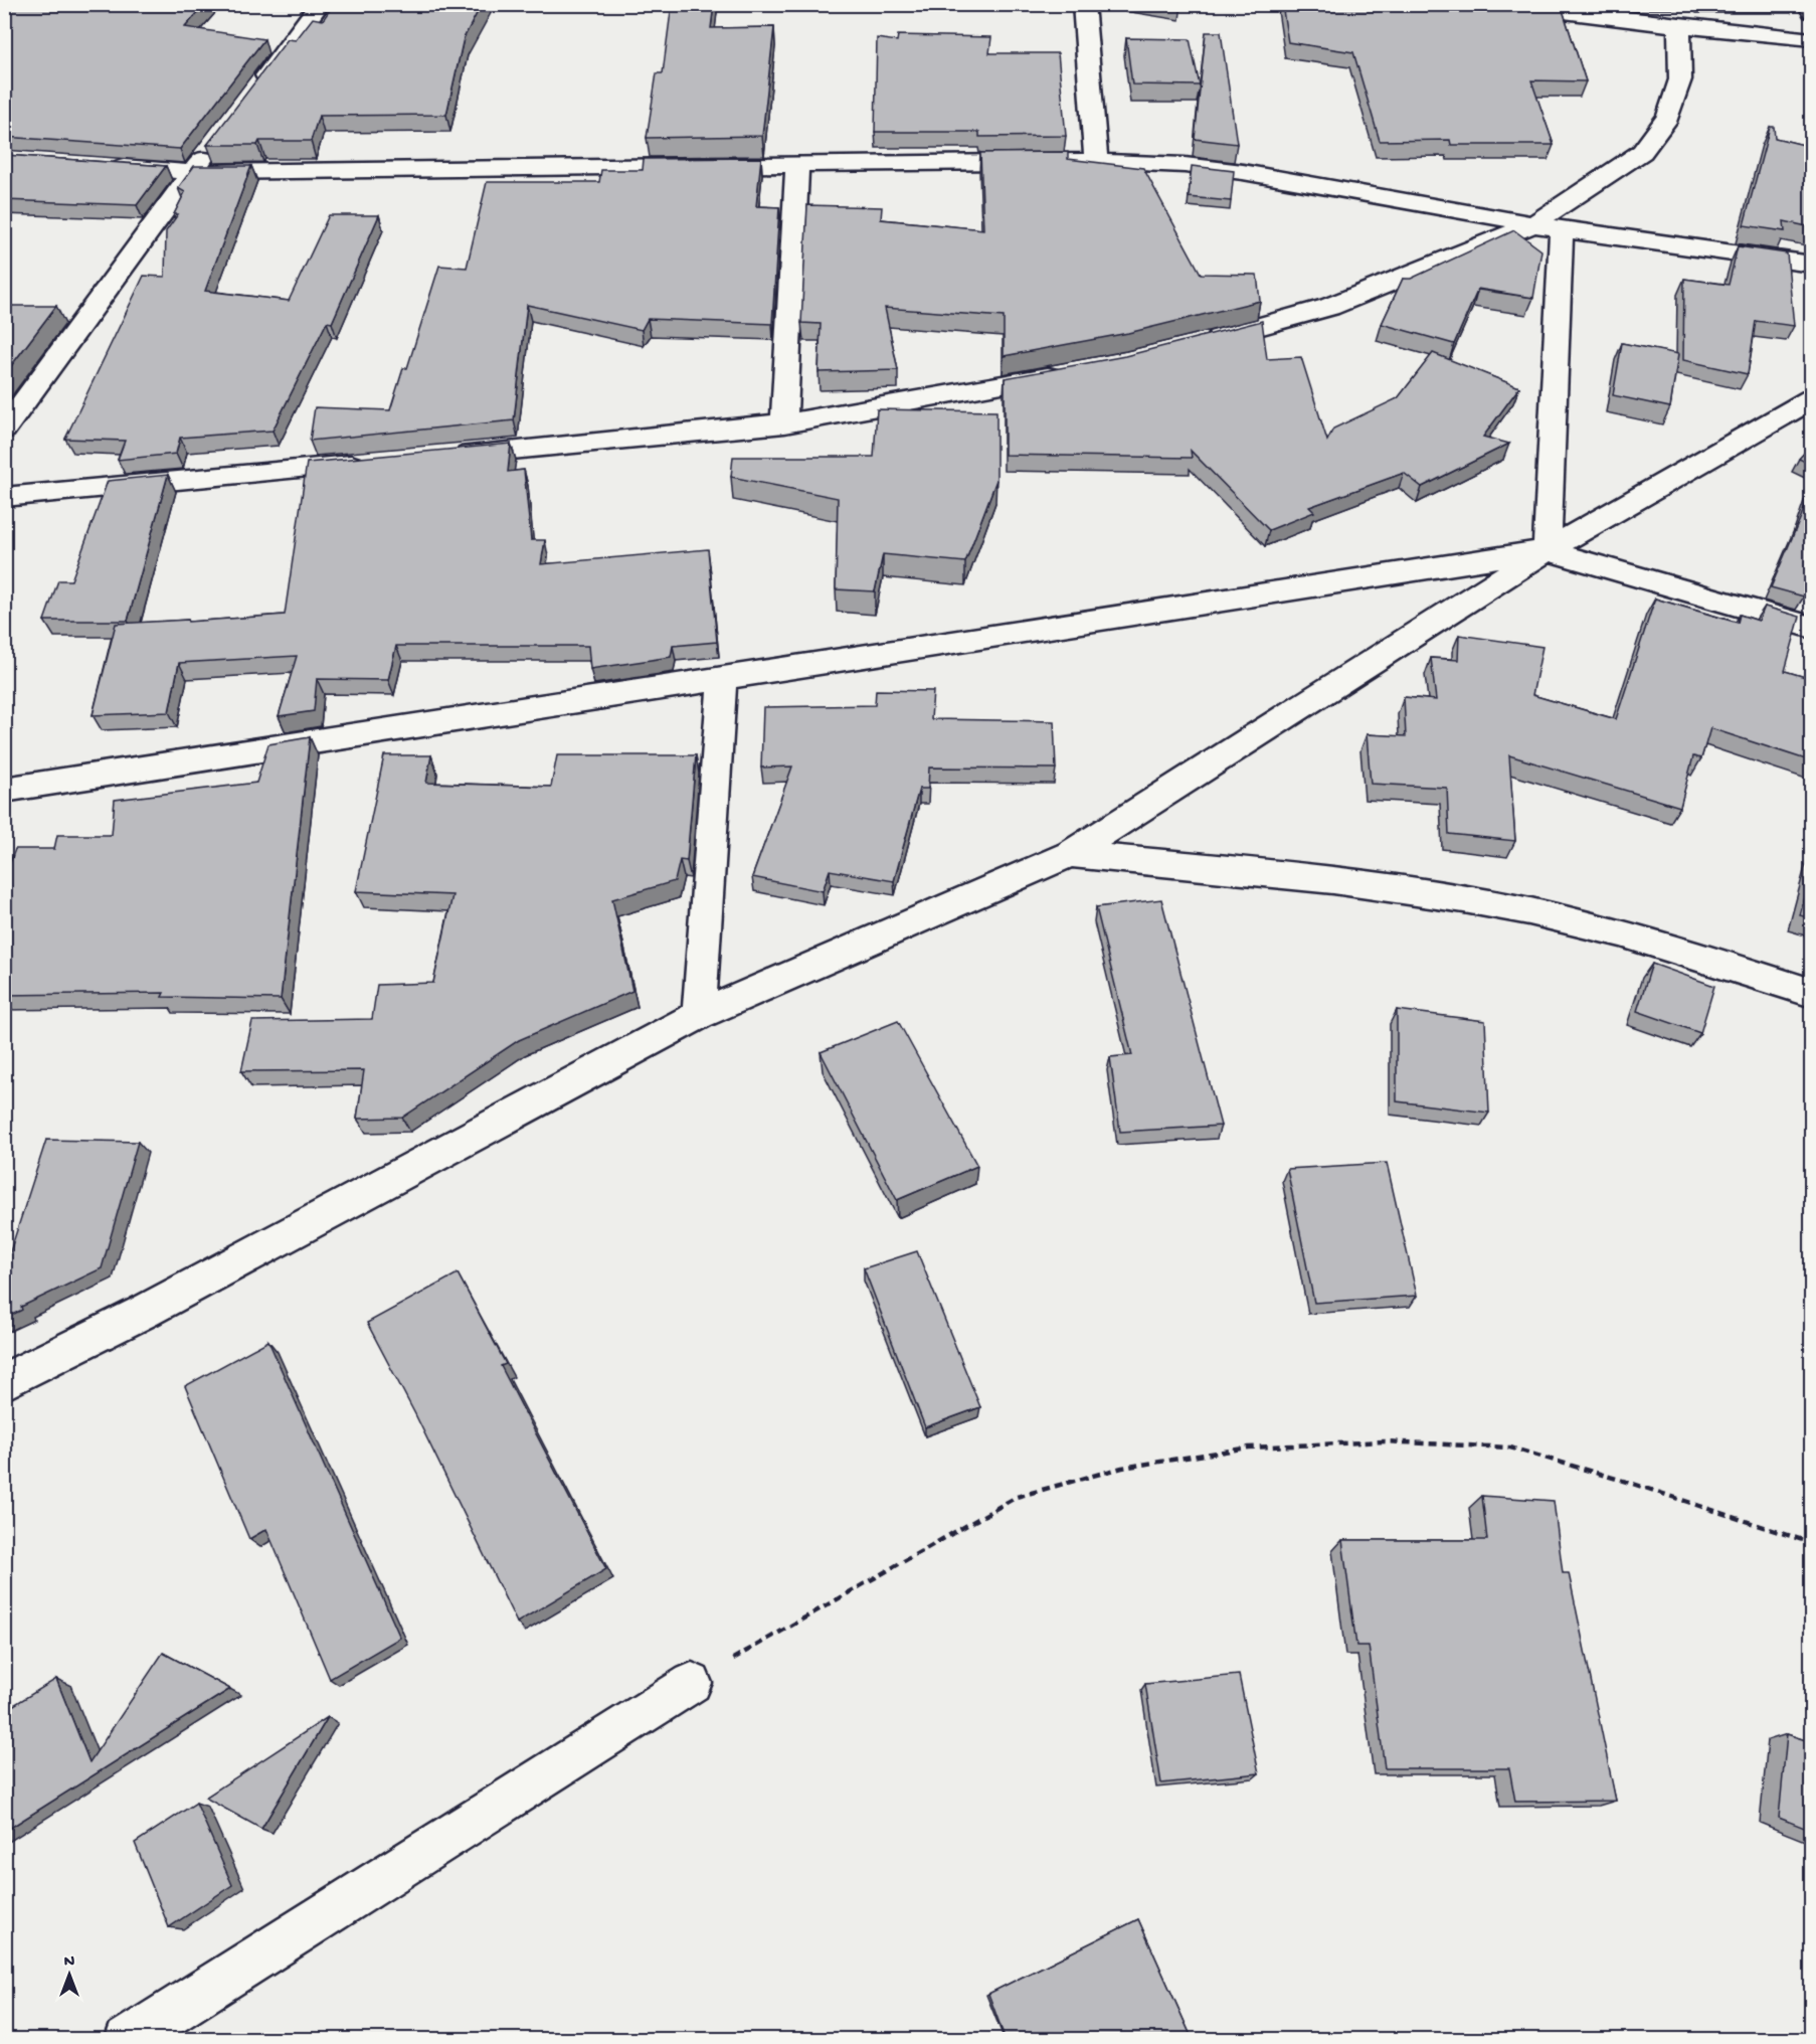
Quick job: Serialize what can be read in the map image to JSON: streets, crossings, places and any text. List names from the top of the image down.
{
  "north": "top"
}
